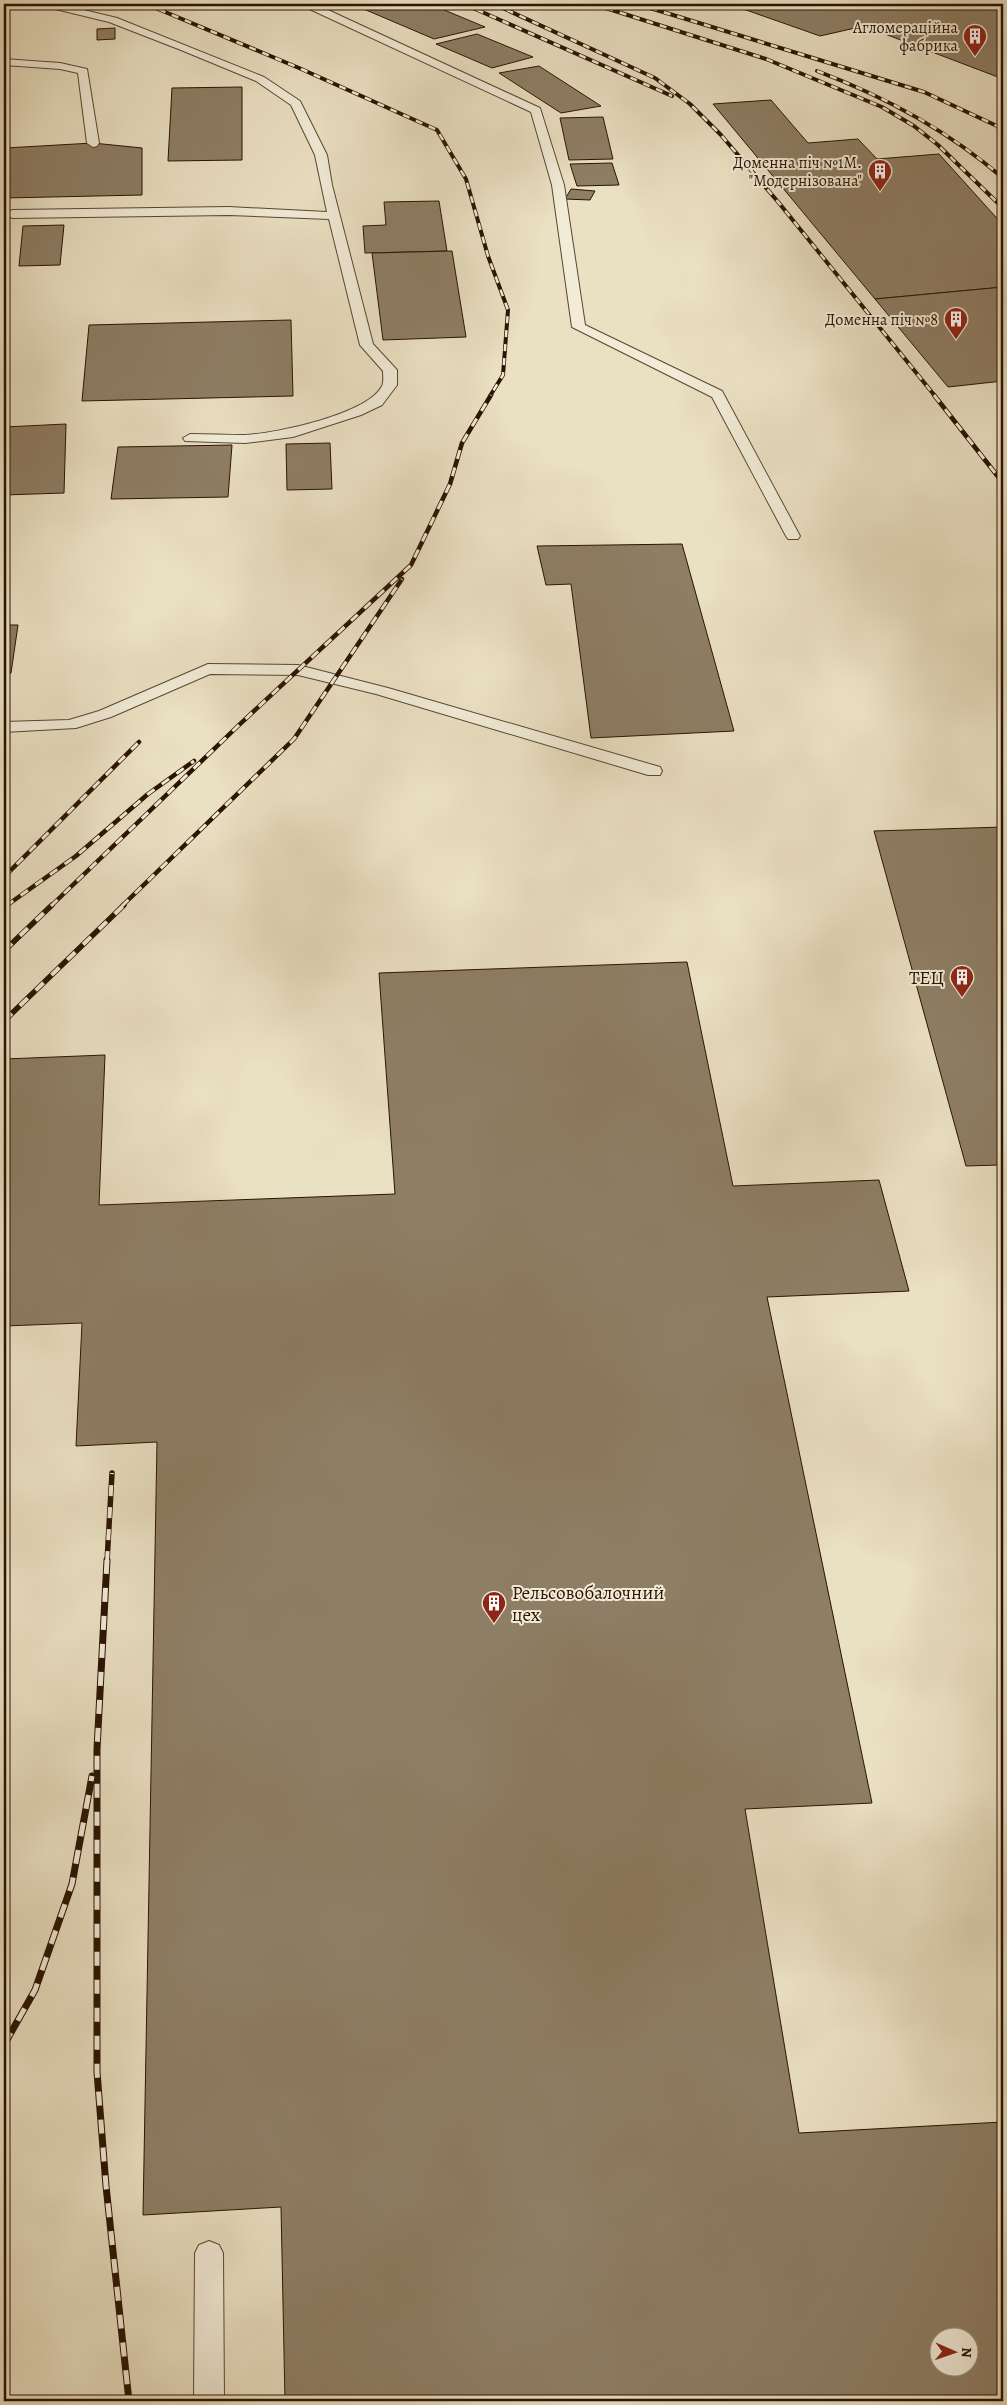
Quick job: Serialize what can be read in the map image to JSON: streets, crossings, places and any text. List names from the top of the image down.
{
  "places": {
    "building": [
      "Агломераційна фабрика",
      "Доменна піч №1М. \"Модернізована\"",
      "Доменна піч №8",
      "ТЕЦ",
      "Рельсовобалочний цех"
    ]
  },
  "north": "right"
}
